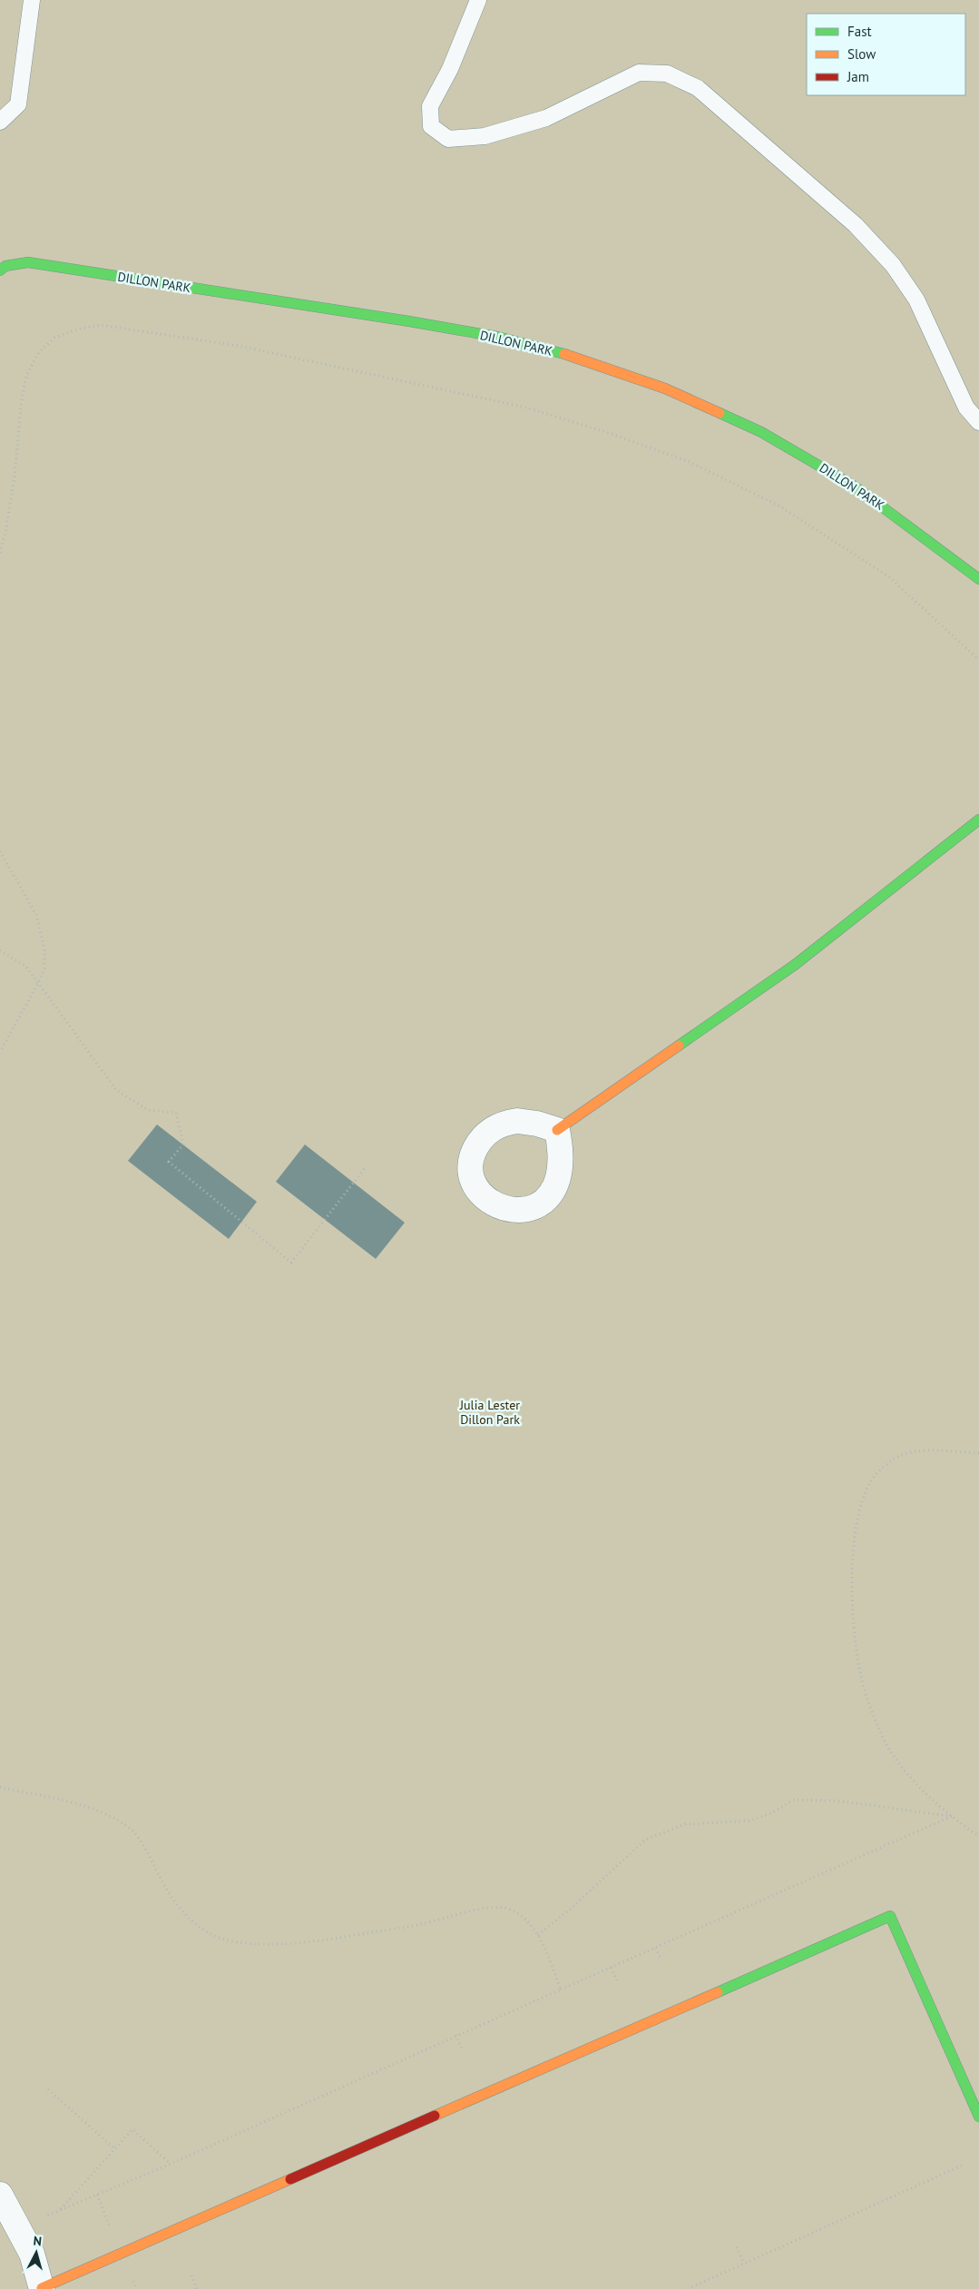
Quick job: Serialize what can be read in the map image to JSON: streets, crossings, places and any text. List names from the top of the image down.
{
  "streets": {
    "street": ["DILLON PARK"]
  },
  "parks": ["Julia Lester Dillon Park"],
  "legend": ["Fast", "Slow", "Jam"],
  "north": "top"
}
